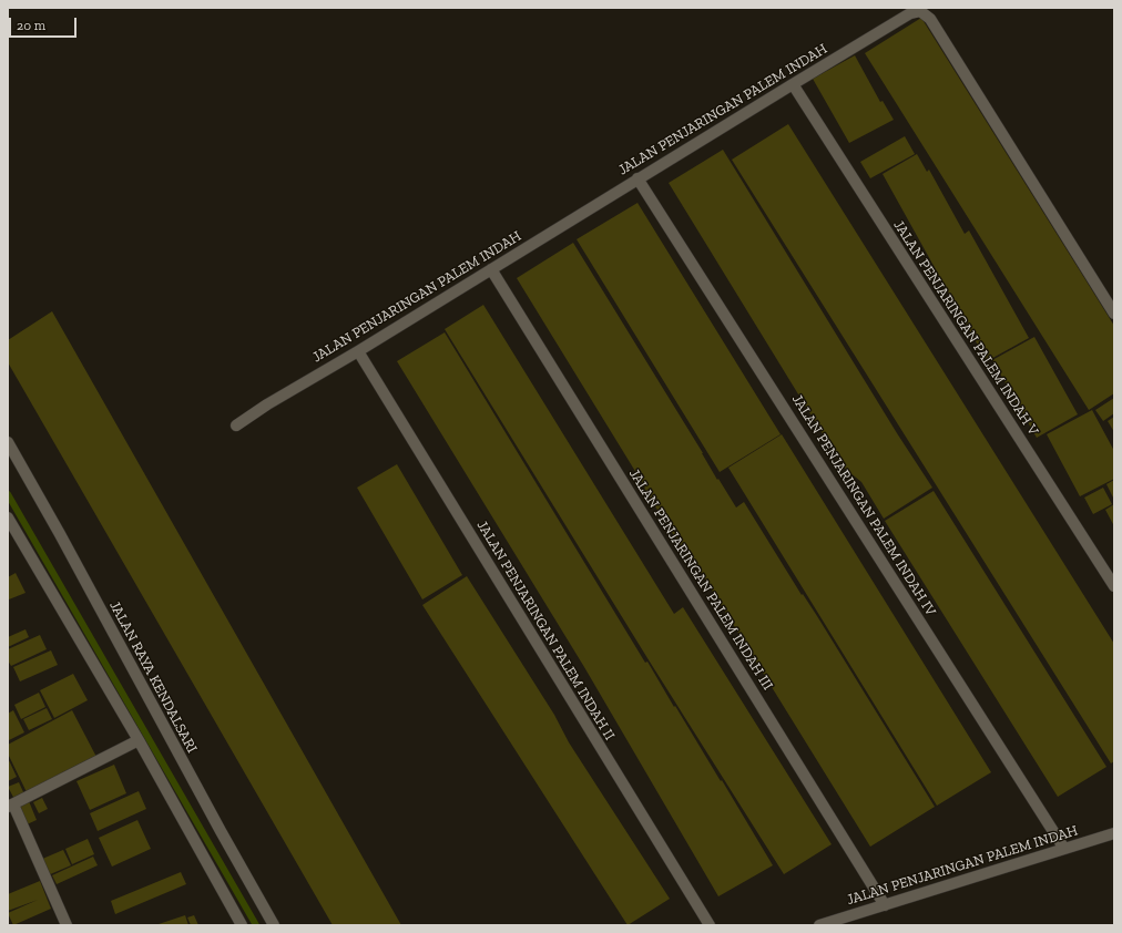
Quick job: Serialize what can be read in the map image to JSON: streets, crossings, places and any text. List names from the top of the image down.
{
  "streets": {
    "street": [
      "JALAN PENJARINGAN PALEM INDAH",
      "JALAN PENJARINGAN PALEM INDAH V",
      "JALAN PENJARINGAN PALEM INDAH IV",
      "JALAN PENJARINGAN PALEM INDAH III",
      "JALAN PENJARINGAN PALEM INDAH II",
      "JALAN RAYA KENDALSARI"
    ]
  },
  "crossings": [
    ["JALAN PENJARINGAN PALEM INDAH", "JALAN PENJARINGAN PALEM INDAH V"],
    ["JALAN PENJARINGAN PALEM INDAH", "JALAN PENJARINGAN PALEM INDAH IV"],
    ["JALAN PENJARINGAN PALEM INDAH", "JALAN PENJARINGAN PALEM INDAH III"],
    ["JALAN PENJARINGAN PALEM INDAH", "JALAN PENJARINGAN PALEM INDAH II"]
  ],
  "scale_bar": "20 m"
}
